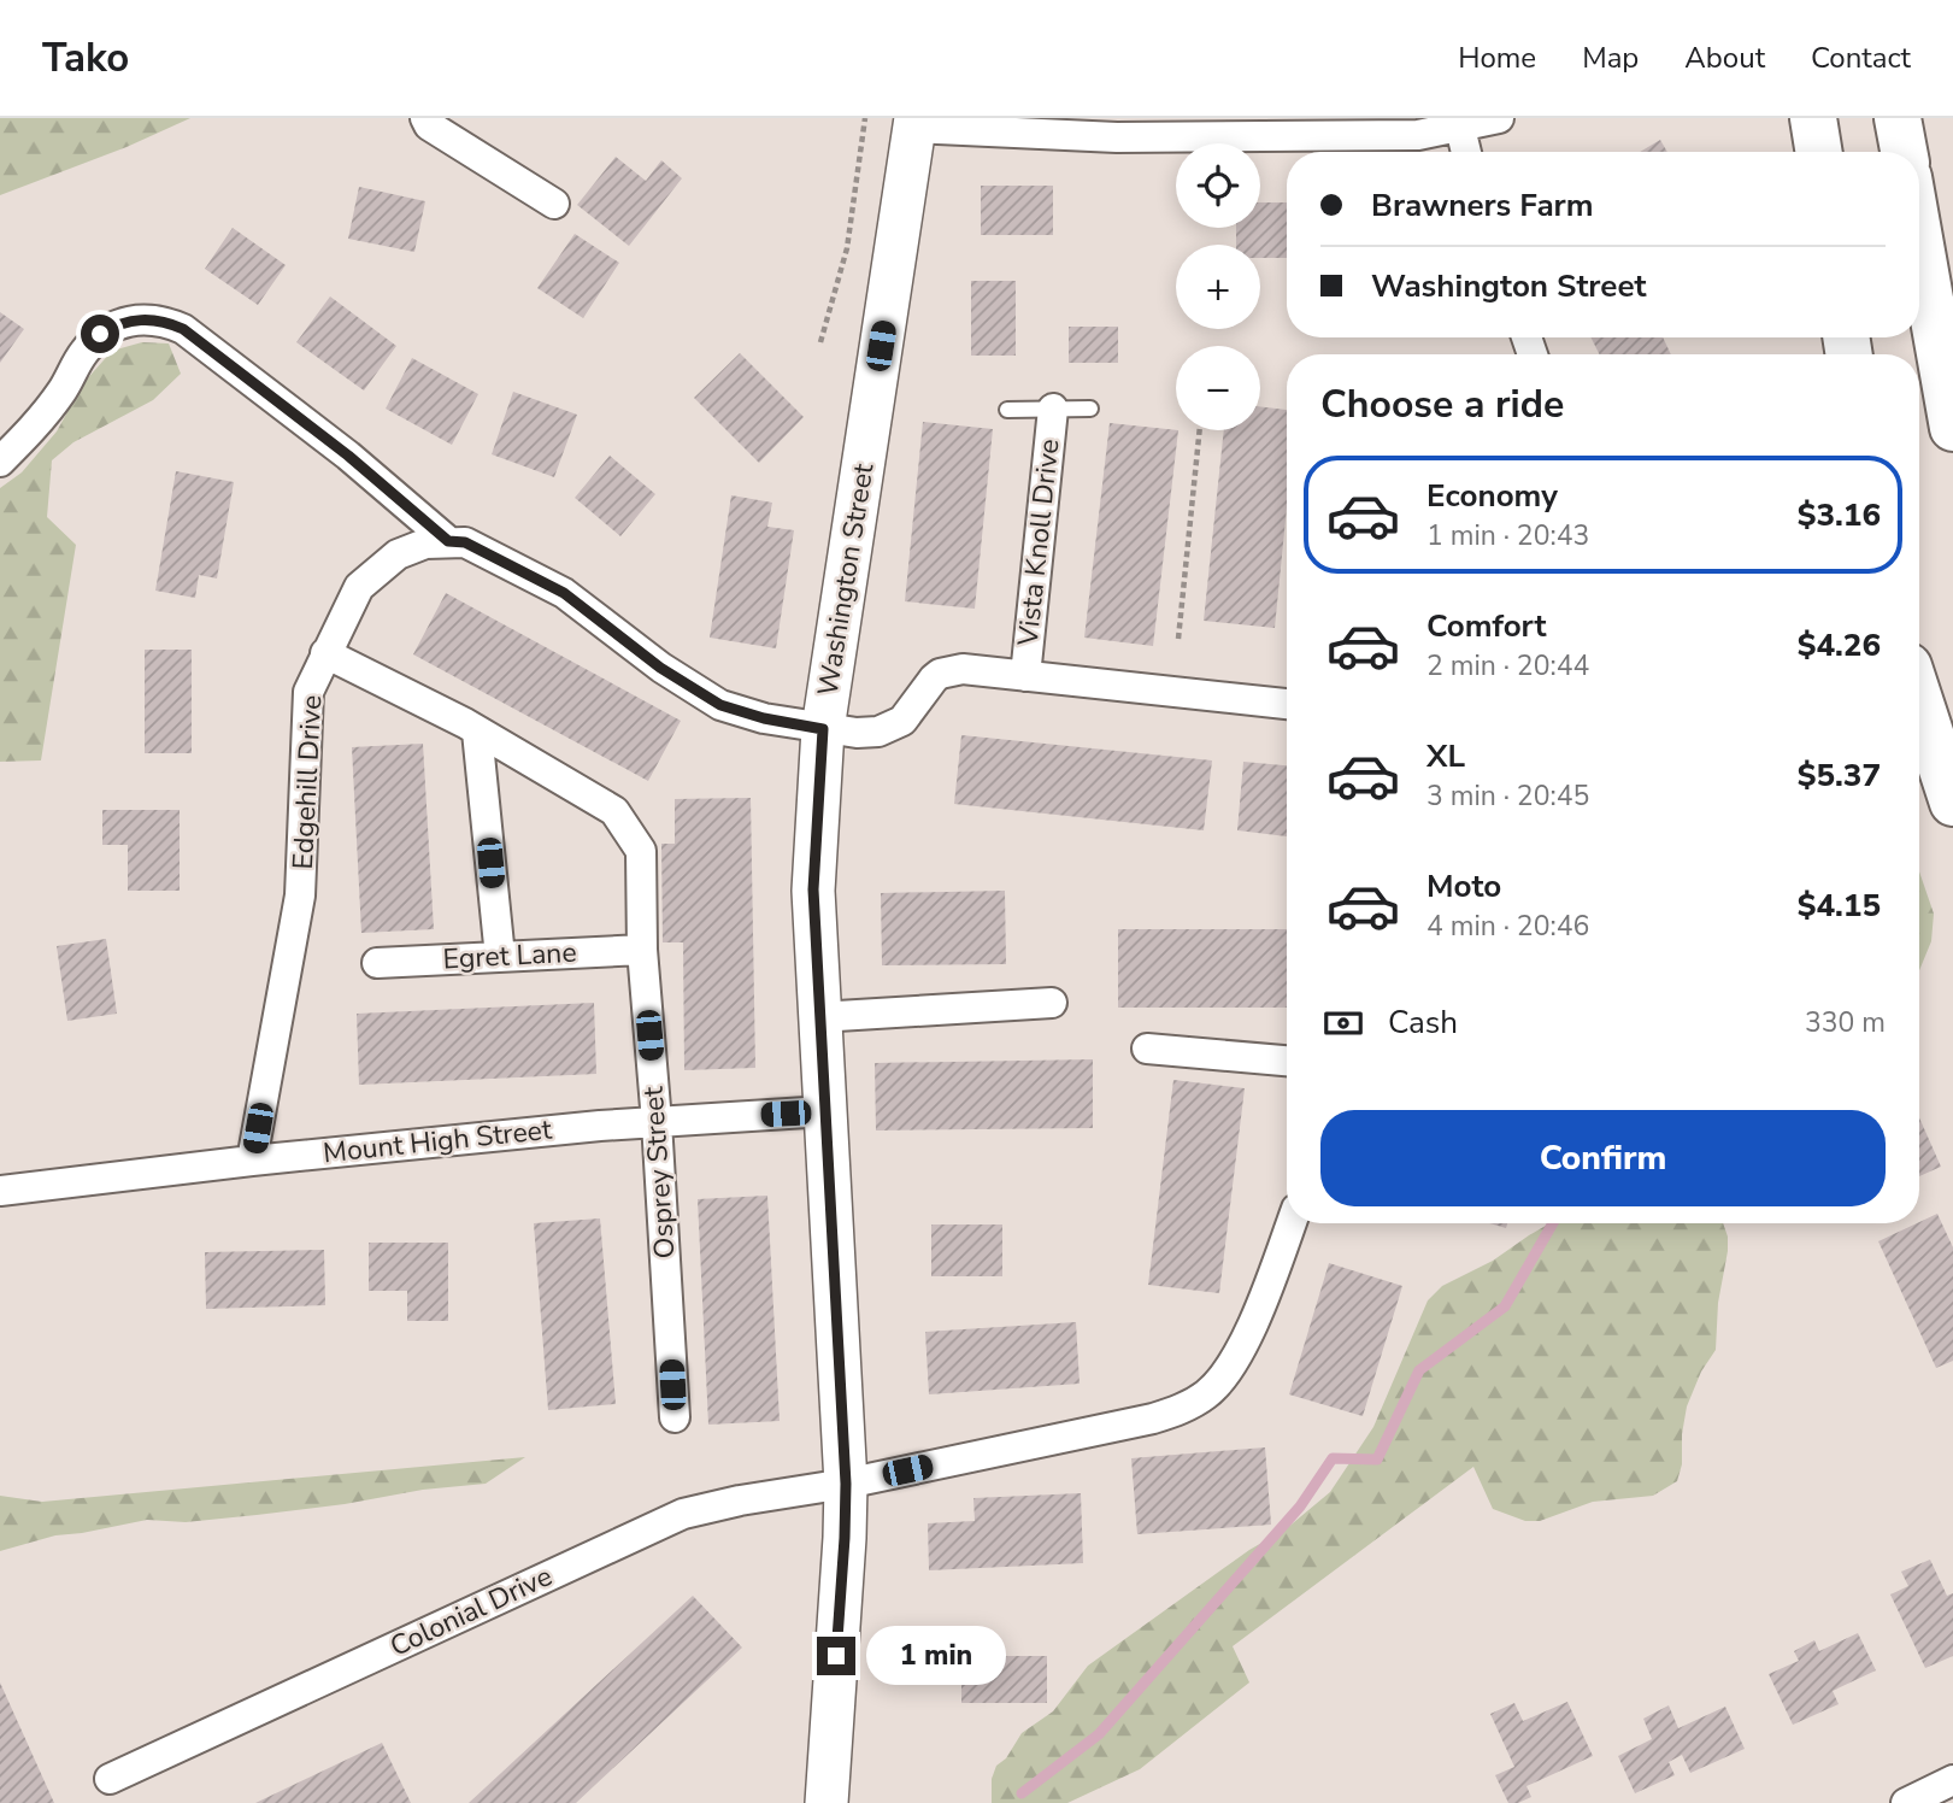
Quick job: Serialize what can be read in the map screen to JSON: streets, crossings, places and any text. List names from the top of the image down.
{
  "streets": {
    "street": [
      "Vista Knoll Drive",
      "Washington Street",
      "Edgehill Drive",
      "Egret Lane",
      "Mount High Street",
      "Osprey Street",
      "Colonial Drive"
    ]
  },
  "crossings": [
    ["Washington Street", "Mount High Street"],
    ["Washington Street", "Colonial Drive"],
    ["Edgehill Drive", "Mount High Street"],
    ["Edgehill Drive", "Osprey Street"],
    ["Egret Lane", "Osprey Street"],
    ["Mount High Street", "Osprey Street"]
  ],
  "page": {
    "header": "Tako",
    "nav": [
      "Home",
      "Map",
      "About",
      "Contact"
    ],
    "map_buttons": ["+", "−"],
    "banner": ["Brawners Farm", "Washington Street"],
    "heading": "Choose a ride",
    "list": [
      {
        "name": "Economy",
        "note": "1 min · 20:43",
        "value": "$3.16"
      },
      {
        "name": "Comfort",
        "note": "2 min · 20:44",
        "value": "$4.26"
      },
      {
        "name": "XL",
        "note": "3 min · 20:45",
        "value": "$5.37"
      },
      {
        "name": "Moto",
        "note": "4 min · 20:46",
        "value": "$4.15"
      }
    ],
    "pay": ["Cash", "330 m"],
    "buttons": "Confirm",
    "bubble": "1 min"
  }
}
